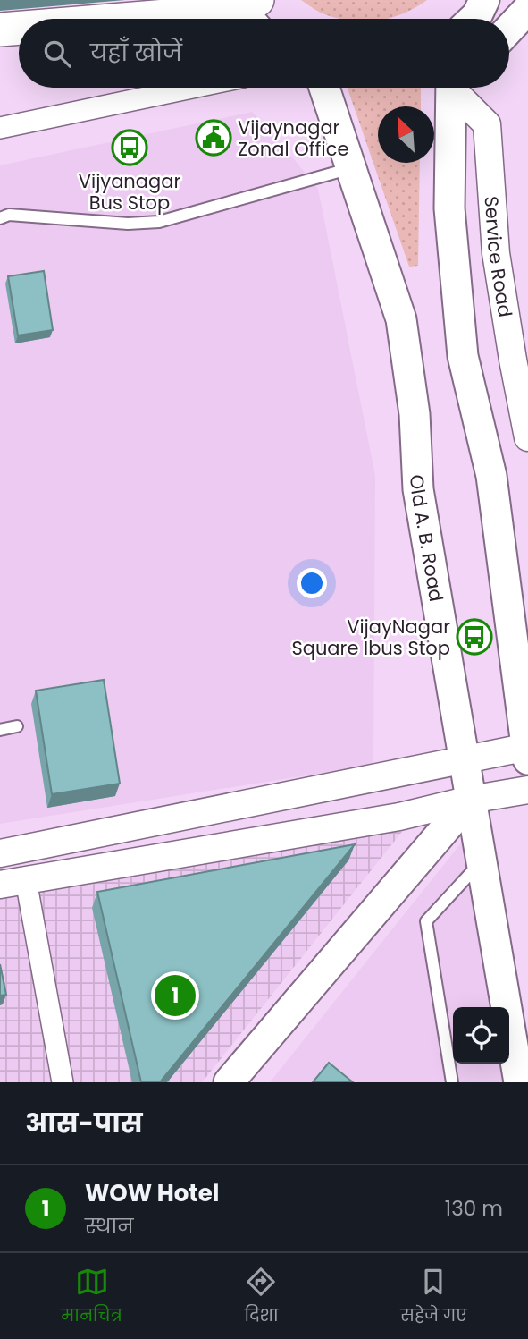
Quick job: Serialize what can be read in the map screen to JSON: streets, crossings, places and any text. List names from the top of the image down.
{
  "streets": {
    "main road": ["Old A. B. Road"],
    "street": ["Service Road"]
  },
  "places": {
    "public building": ["Vijaynagar Zonal Office"],
    "bus stop": ["Vijyanagar Bus Stop", "VijayNagar Square Ibus Stop"]
  },
  "north": "top left",
  "page": {
    "search": "यहाँ खोजें",
    "pins": "1",
    "heading": "आस-पास",
    "list": [
      {
        "mark": "1",
        "name": "WOW Hotel",
        "note": "स्थान",
        "value": "130 m"
      }
    ],
    "nav": ["मानचित्र", "दिशा", "सहेजे गए"]
  }
}
